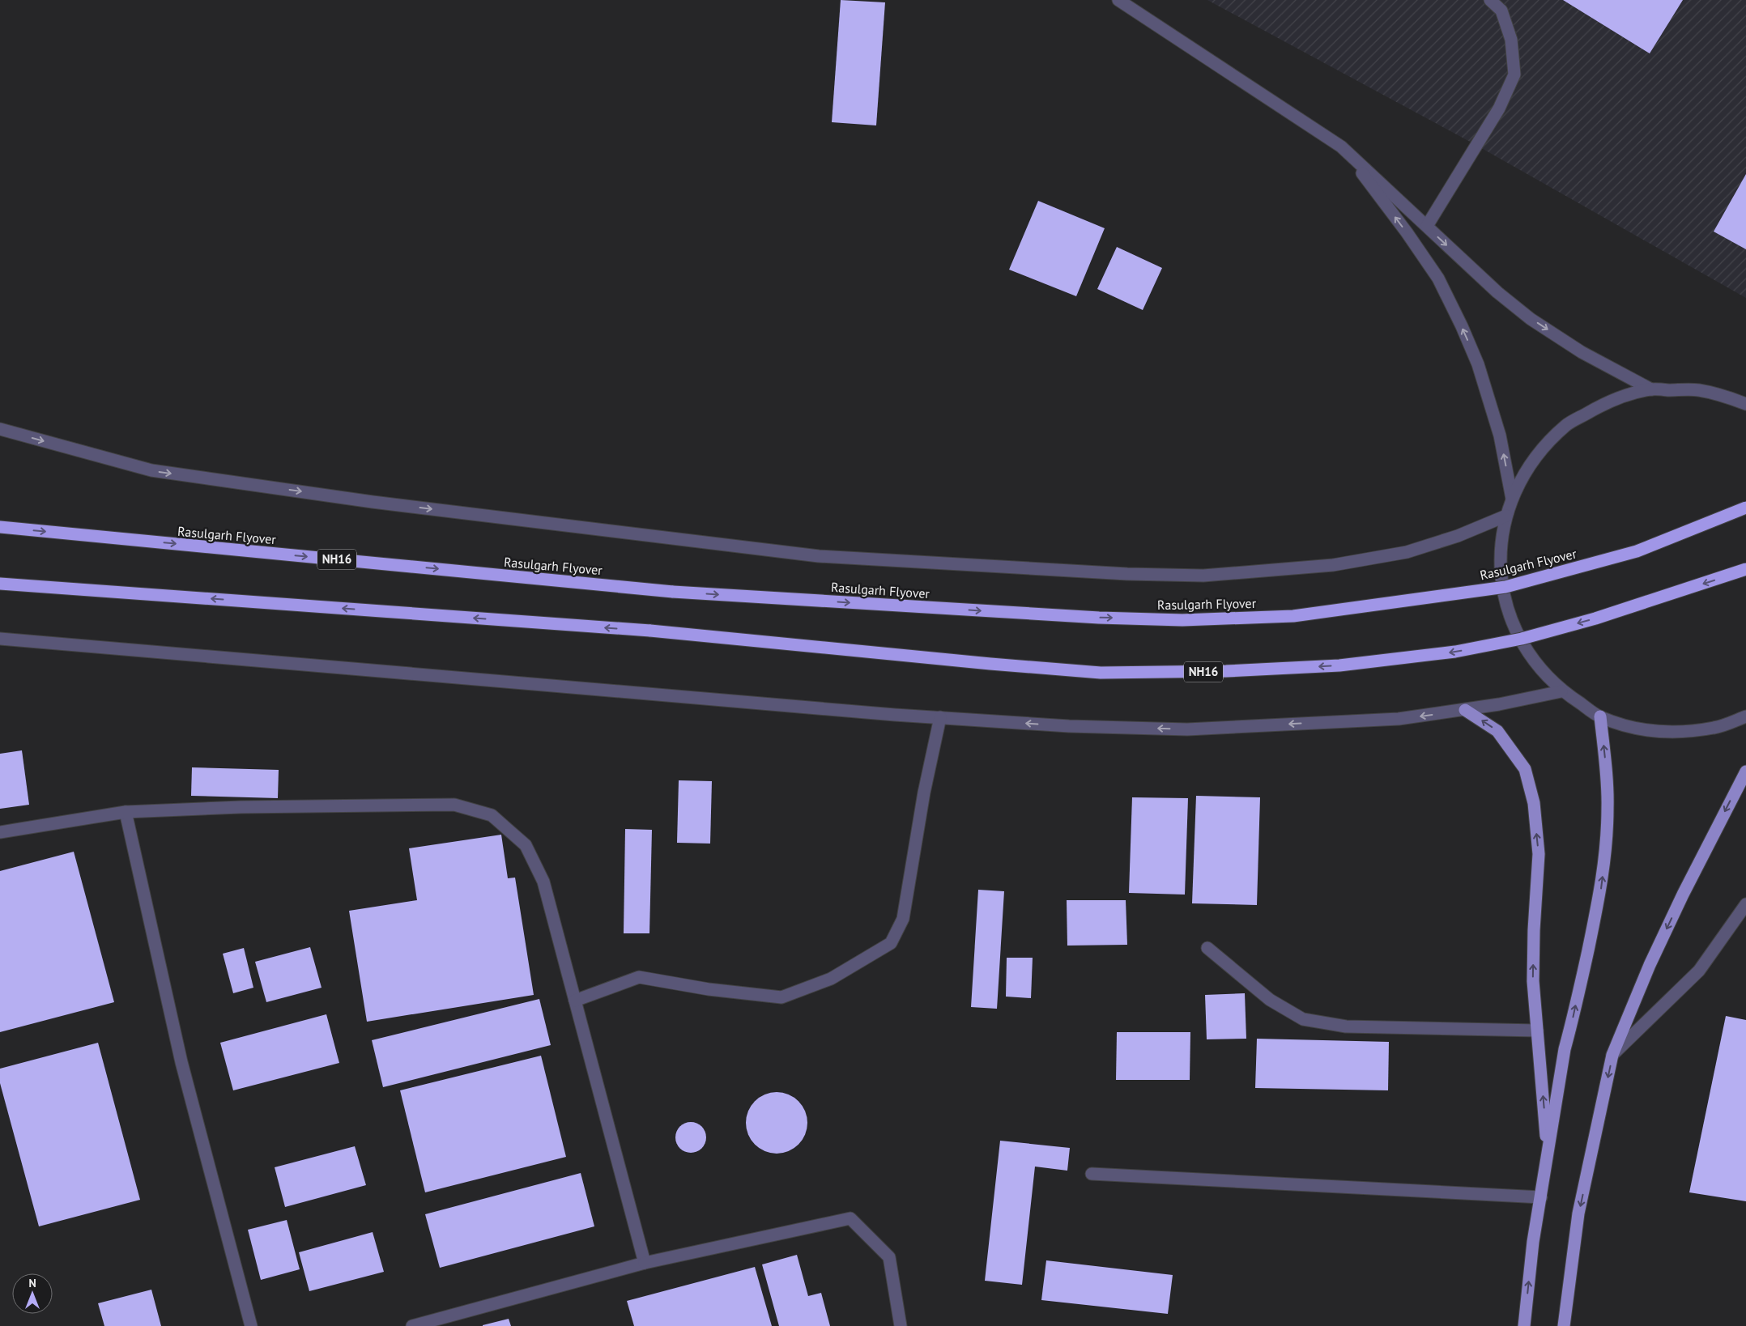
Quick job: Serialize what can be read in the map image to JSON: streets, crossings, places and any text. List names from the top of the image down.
{
  "streets": {
    "highway": ["Rasulgarh Flyover", "NH16"]
  },
  "north": "top"
}
